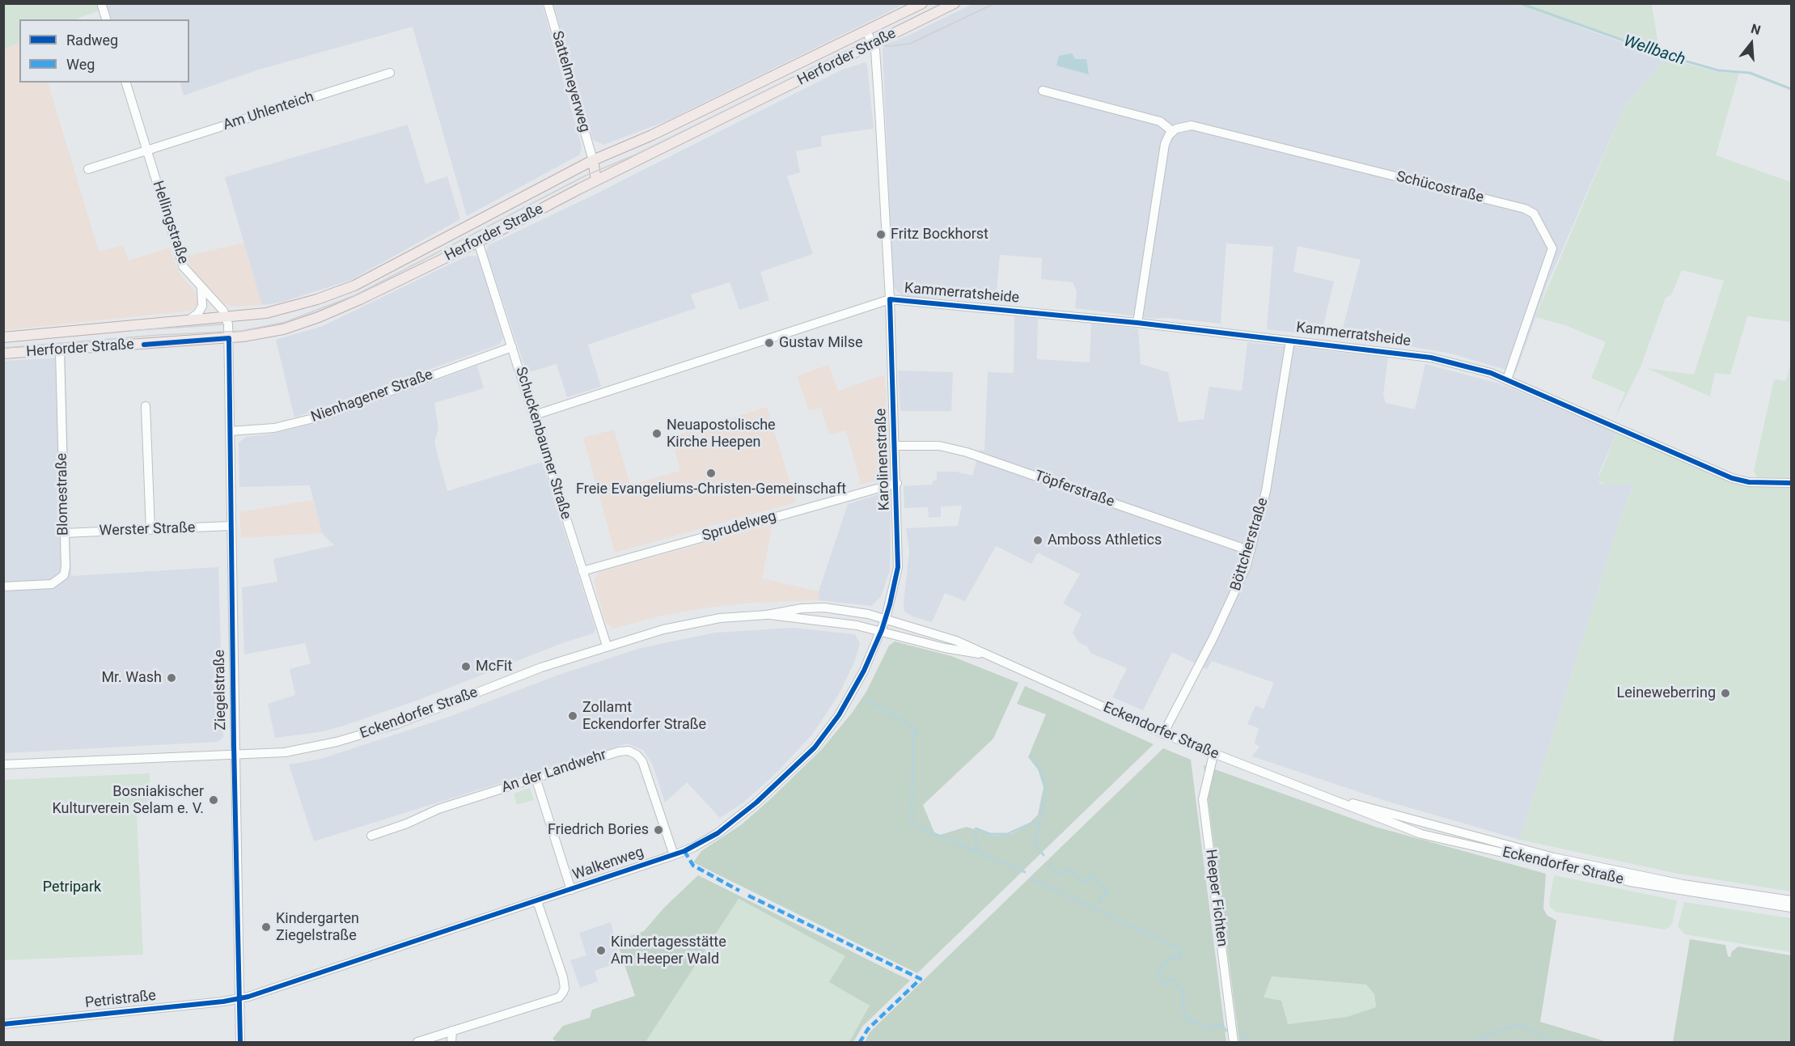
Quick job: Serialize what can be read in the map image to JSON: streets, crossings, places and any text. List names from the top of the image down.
{
  "streets": {
    "main road": ["Herforder Straße"],
    "street": [
      "Sattelmeyerweg",
      "Am Uhlenteich",
      "Schücostraße",
      "Hellingstraße",
      "Kammerratsheide",
      "Nienhagener Straße",
      "Schuckenbaumer Straße",
      "Karolinenstraße",
      "Töpferstraße",
      "Blomestraße",
      "Sprudelweg",
      "Werster Straße",
      "Böttcherstraße",
      "Ziegelstraße",
      "Eckendorfer Straße",
      "An der Landwehr",
      "Walkenweg",
      "Heeper Fichten",
      "Petristraße"
    ]
  },
  "crossings": [
    ["Herforder Straße", "Sattelmeyerweg"],
    ["Herforder Straße", "Hellingstraße"],
    ["Herforder Straße", "Schuckenbaumer Straße"],
    ["Herforder Straße", "Karolinenstraße"],
    ["Herforder Straße", "Blomestraße"],
    ["Herforder Straße", "Ziegelstraße"],
    ["Am Uhlenteich", "Hellingstraße"],
    ["Schücostraße", "Kammerratsheide"],
    ["Hellingstraße", "Ziegelstraße"],
    ["Kammerratsheide", "Schuckenbaumer Straße"],
    ["Kammerratsheide", "Karolinenstraße"],
    ["Kammerratsheide", "Böttcherstraße"],
    ["Nienhagener Straße", "Schuckenbaumer Straße"],
    ["Nienhagener Straße", "Ziegelstraße"],
    ["Schuckenbaumer Straße", "Sprudelweg"],
    ["Schuckenbaumer Straße", "Eckendorfer Straße"],
    ["Karolinenstraße", "Töpferstraße"],
    ["Karolinenstraße", "Sprudelweg"],
    ["Karolinenstraße", "Eckendorfer Straße"],
    ["Karolinenstraße", "Walkenweg"],
    ["Töpferstraße", "Böttcherstraße"],
    ["Blomestraße", "Werster Straße"],
    ["Werster Straße", "Ziegelstraße"],
    ["Böttcherstraße", "Eckendorfer Straße"],
    ["Ziegelstraße", "Eckendorfer Straße"],
    ["Ziegelstraße", "Walkenweg"],
    ["Ziegelstraße", "Petristraße"],
    ["Eckendorfer Straße", "Walkenweg"],
    ["Eckendorfer Straße", "Heeper Fichten"],
    ["An der Landwehr", "Walkenweg"],
    ["Walkenweg", "Petristraße"]
  ],
  "water": ["Wellbach"],
  "parks": ["Petripark"],
  "places": [
    "Fritz Bockhorst",
    "Gustav Milse",
    "Neuapostolische Kirche Heepen",
    "Freie Evangeliums-Christen-Gemeinschaft",
    "Amboss Athletics",
    "McFit",
    "Mr. Wash",
    "Leineweberring",
    "Zollamt Eckendorfer Straße",
    "Bosniakischer Kulturverein Selam e. V.",
    "Friedrich Bories",
    "Kindergarten Ziegelstraße",
    "Kindertagesstätte Am Heeper Wald"
  ],
  "legend": ["Radweg", "Weg"],
  "north": "top"
}
